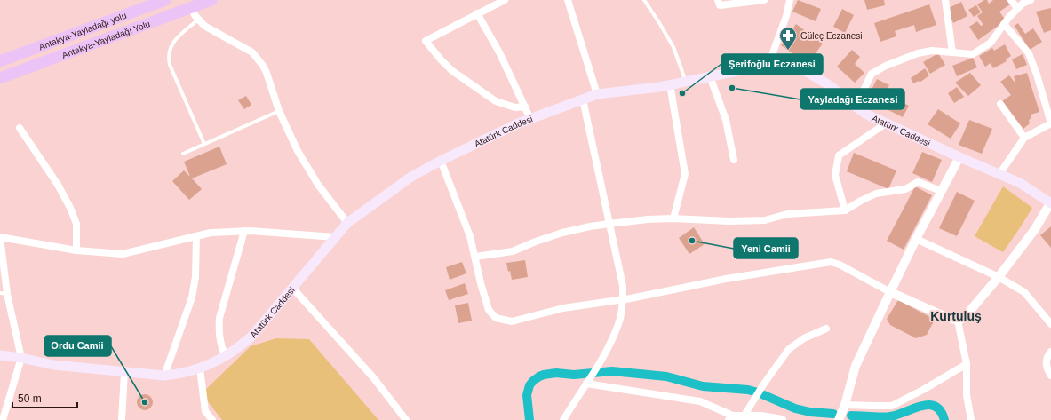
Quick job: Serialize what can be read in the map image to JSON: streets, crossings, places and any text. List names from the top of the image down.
{
  "streets": {
    "highway": ["Antakya-Yayladağı yolu", "Antakya-Yayladağı Yolu"],
    "main road": ["Atatürk Caddesi"]
  },
  "districts": ["Kurtuluş"],
  "places": {
    "pharmacy": ["Güleç Eczanesi"],
    "other": [
      "Yayladağı Eczanesi",
      "Şerifoğlu Eczanesi",
      "Yeni Camii",
      "Ordu Camii"
    ]
  },
  "scale_bar": "50 m"
}
